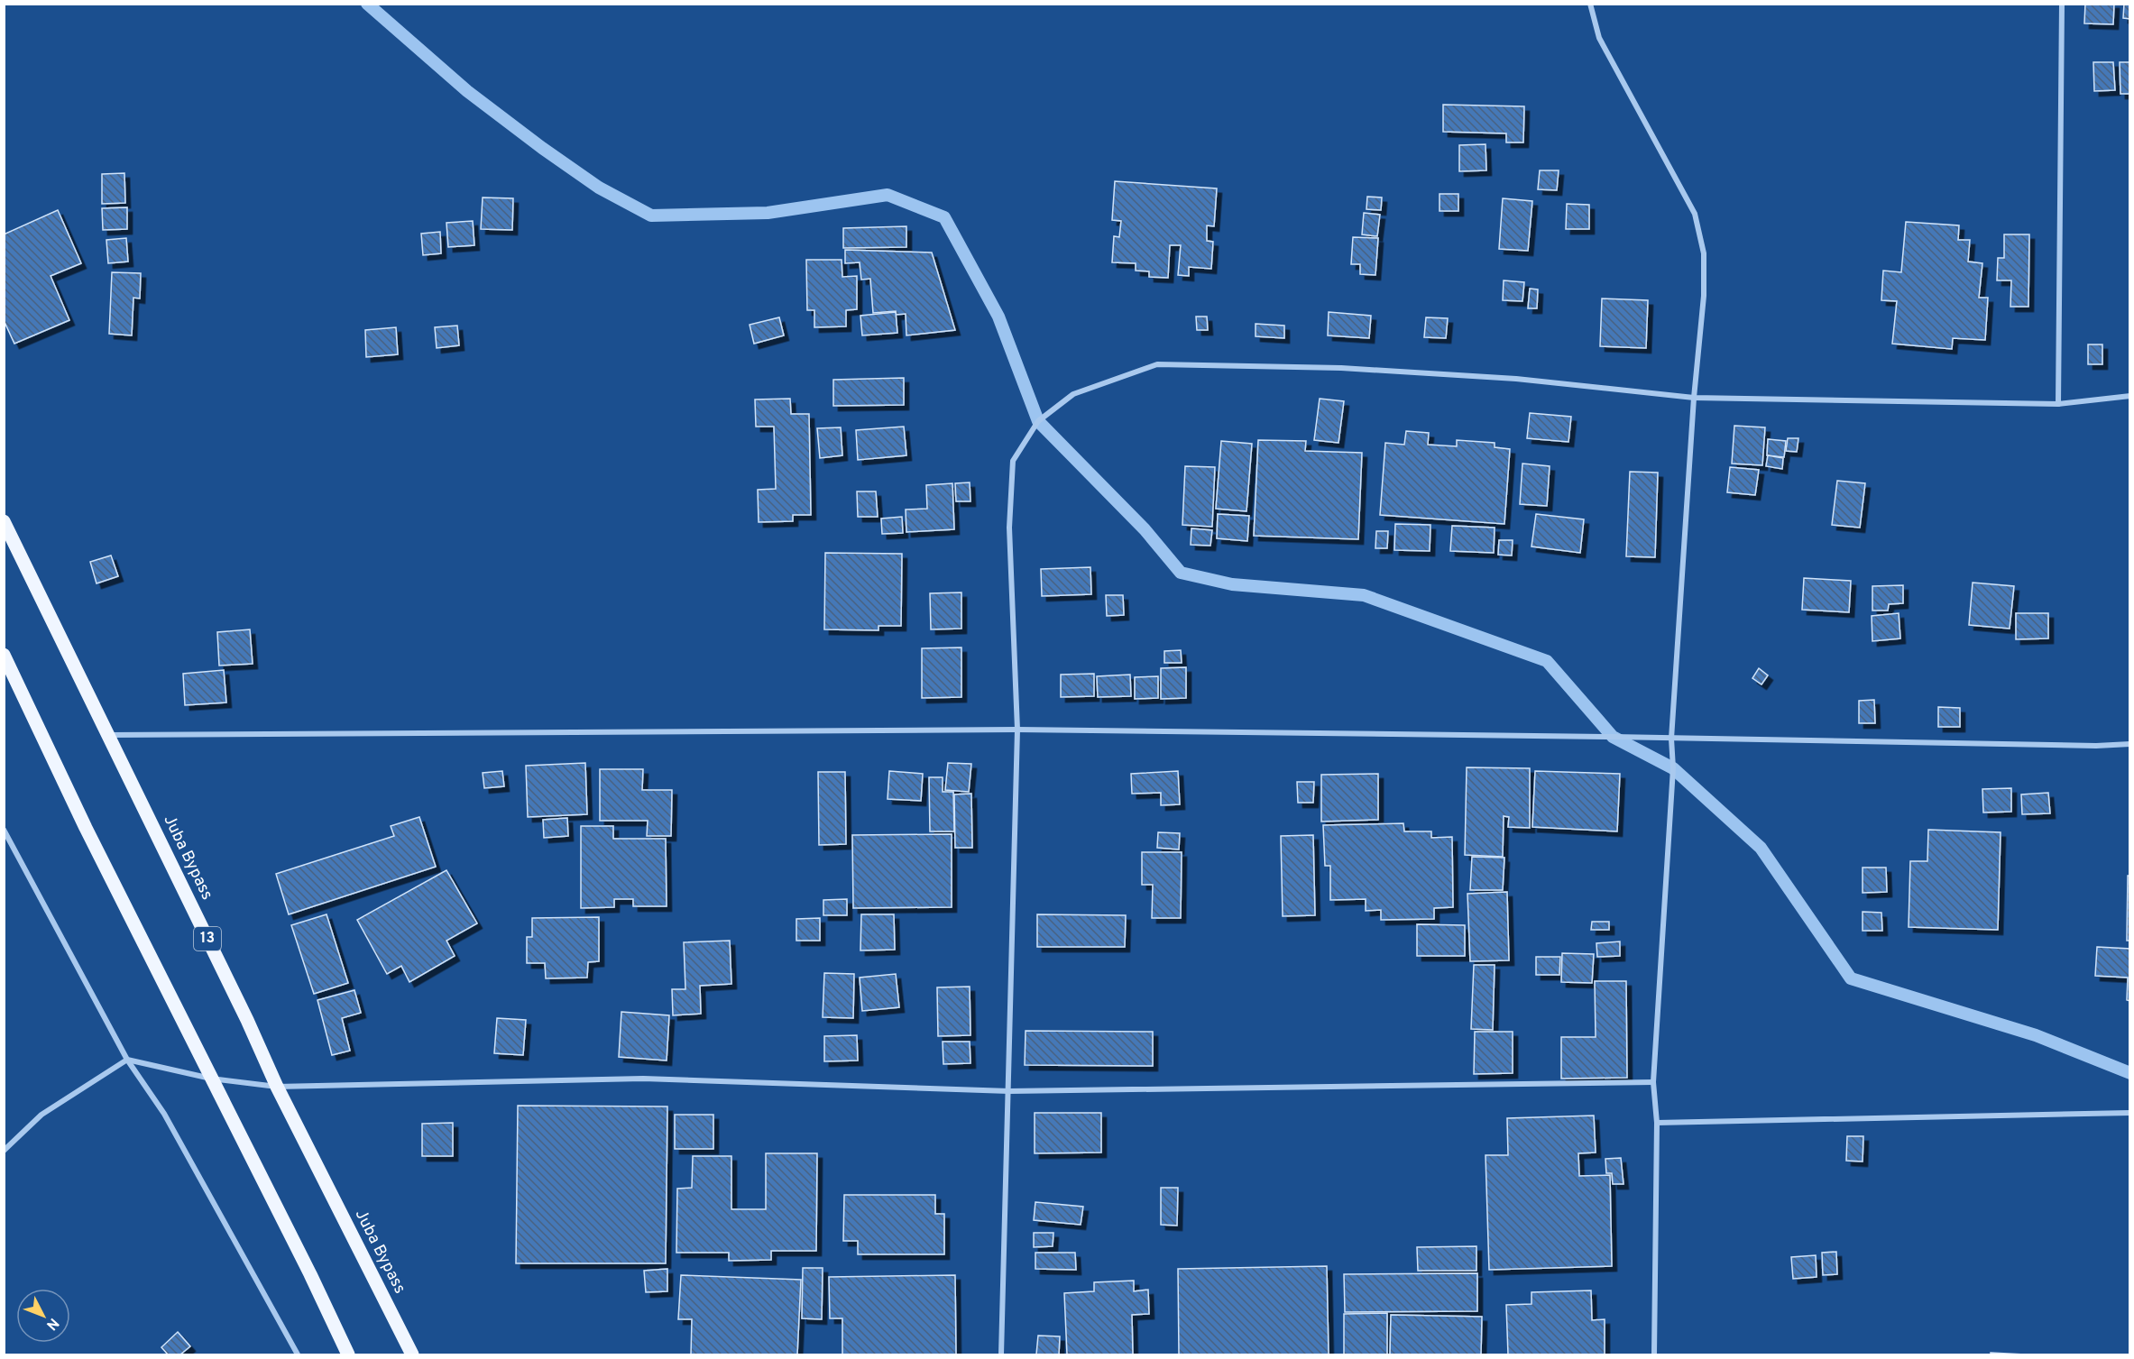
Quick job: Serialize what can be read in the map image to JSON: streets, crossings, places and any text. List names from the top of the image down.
{
  "streets": {
    "main road": ["Juba Bypass", "13"]
  },
  "north": "bottom right"
}
